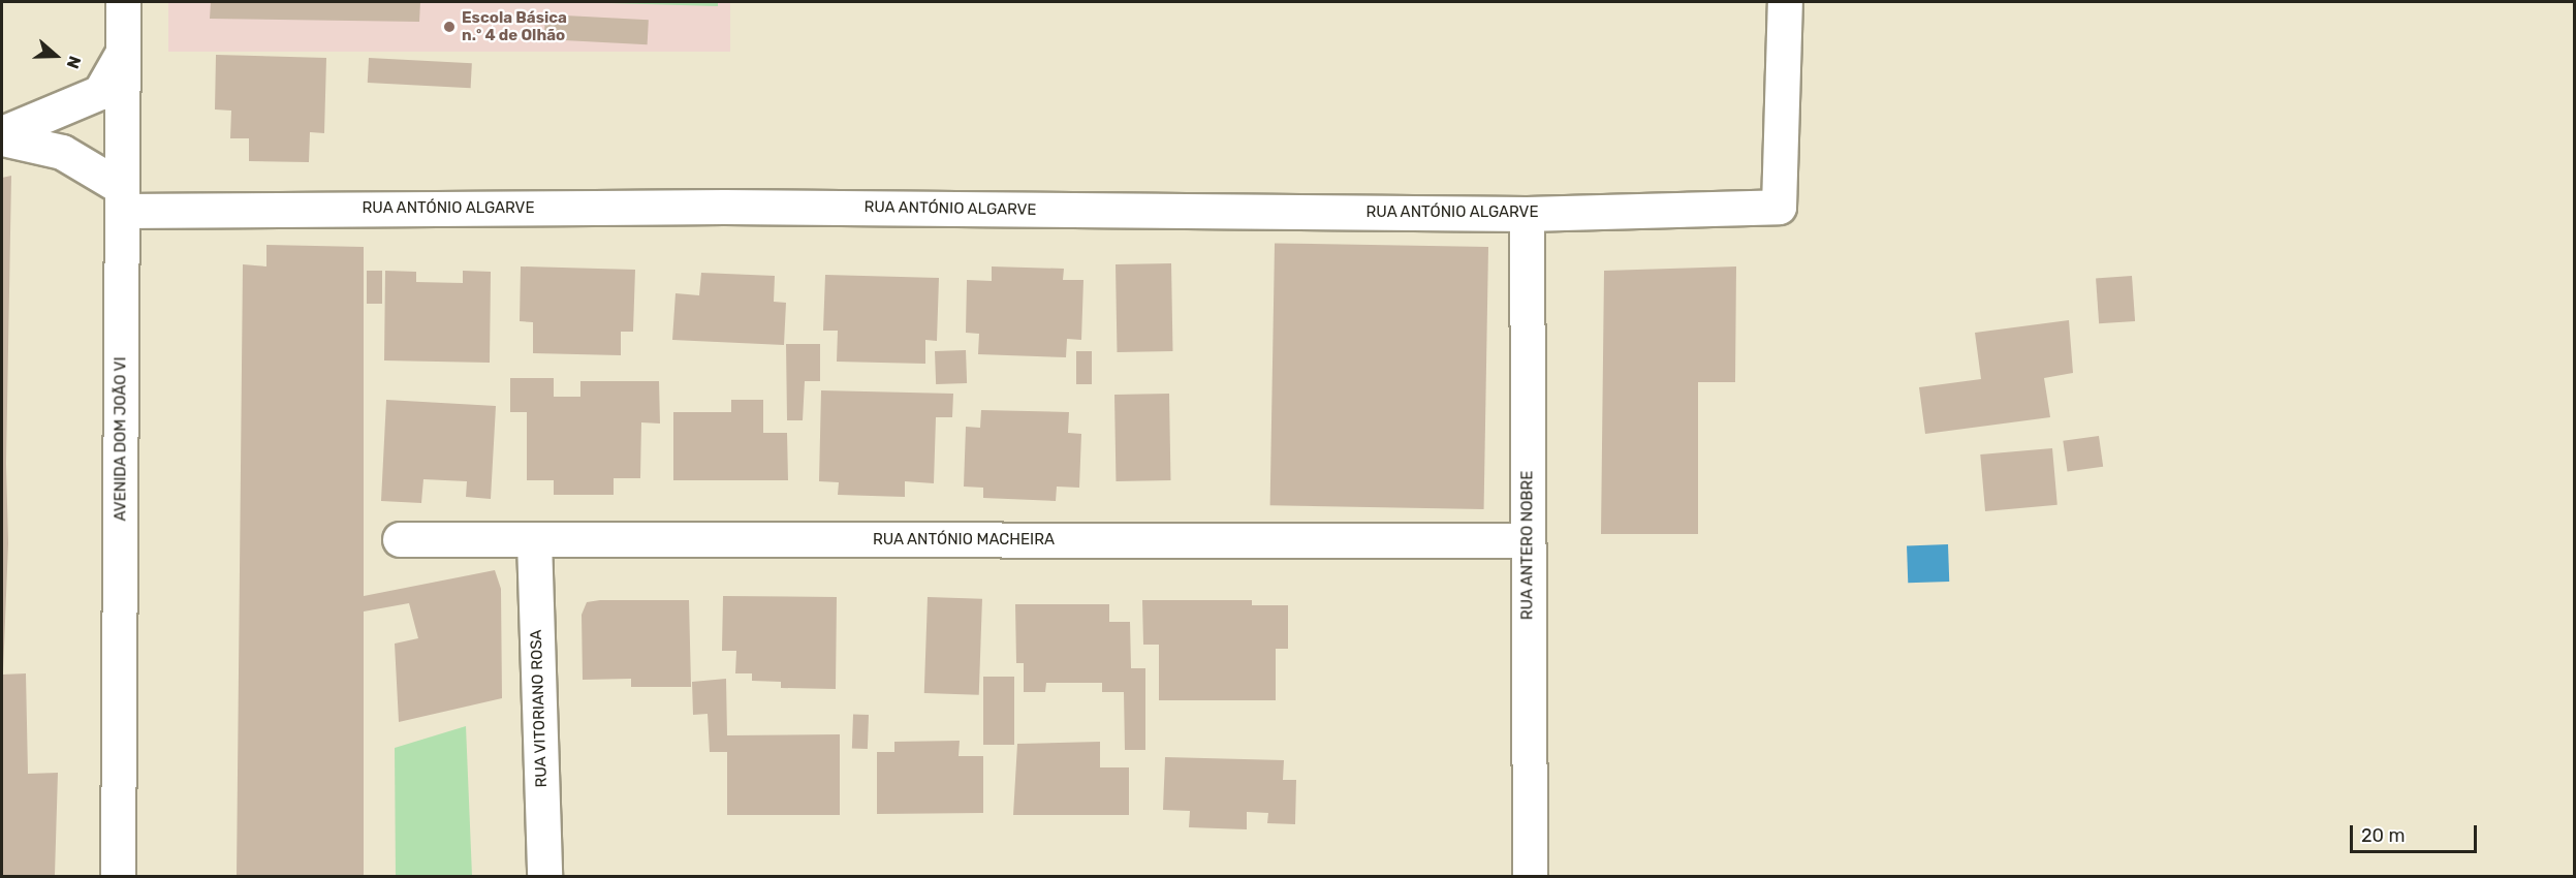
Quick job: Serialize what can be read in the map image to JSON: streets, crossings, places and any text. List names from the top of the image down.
{
  "streets": {
    "street": [
      "RUA ANTÓNIO ALGARVE",
      "AVENIDA DOM JOÃO VI",
      "RUA ANTÓNIO MACHEIRA",
      "RUA ANTERO NOBRE",
      "RUA VITORIANO ROSA"
    ]
  },
  "crossings": [
    ["RUA ANTÓNIO ALGARVE", "AVENIDA DOM JOÃO VI"],
    ["RUA ANTÓNIO ALGARVE", "RUA ANTERO NOBRE"],
    ["RUA ANTÓNIO MACHEIRA", "RUA ANTERO NOBRE"],
    ["RUA ANTÓNIO MACHEIRA", "RUA VITORIANO ROSA"]
  ],
  "places": ["Escola Básica n.º 4 de Olhão"],
  "scale_bar": "20 m",
  "north": "right"
}
